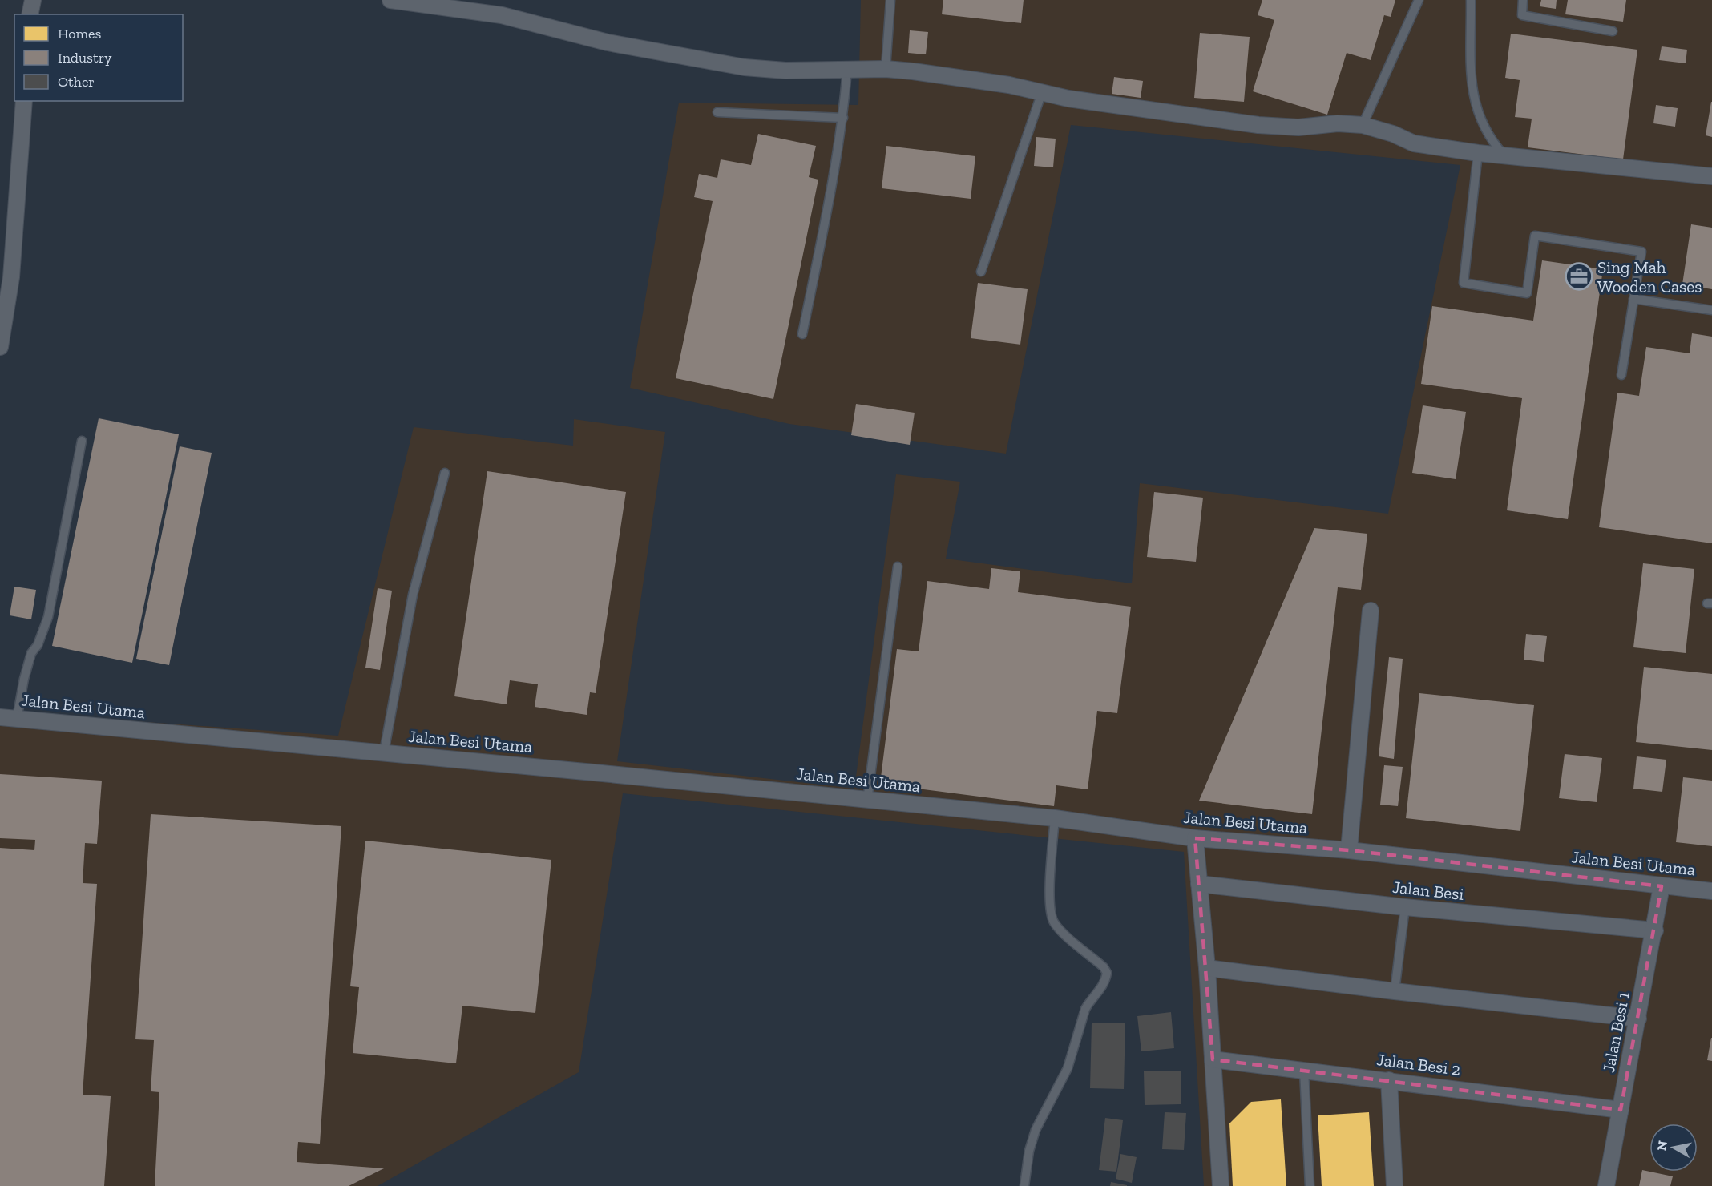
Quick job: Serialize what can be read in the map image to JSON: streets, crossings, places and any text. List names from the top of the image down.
{
  "streets": {
    "street": [
      "Jalan Besi Utama",
      "Jalan Besi",
      "Jalan Besi 1",
      "Jalan Besi 2"
    ]
  },
  "crossings": [
    ["Jalan Besi Utama", "Jalan Besi 1"],
    ["Jalan Besi", "Jalan Besi 1"],
    ["Jalan Besi 1", "Jalan Besi 2"]
  ],
  "places": {
    "office": ["Sing Mah Wooden Cases"]
  },
  "legend": ["Homes", "Industry", "Other"],
  "north": "left"
}
